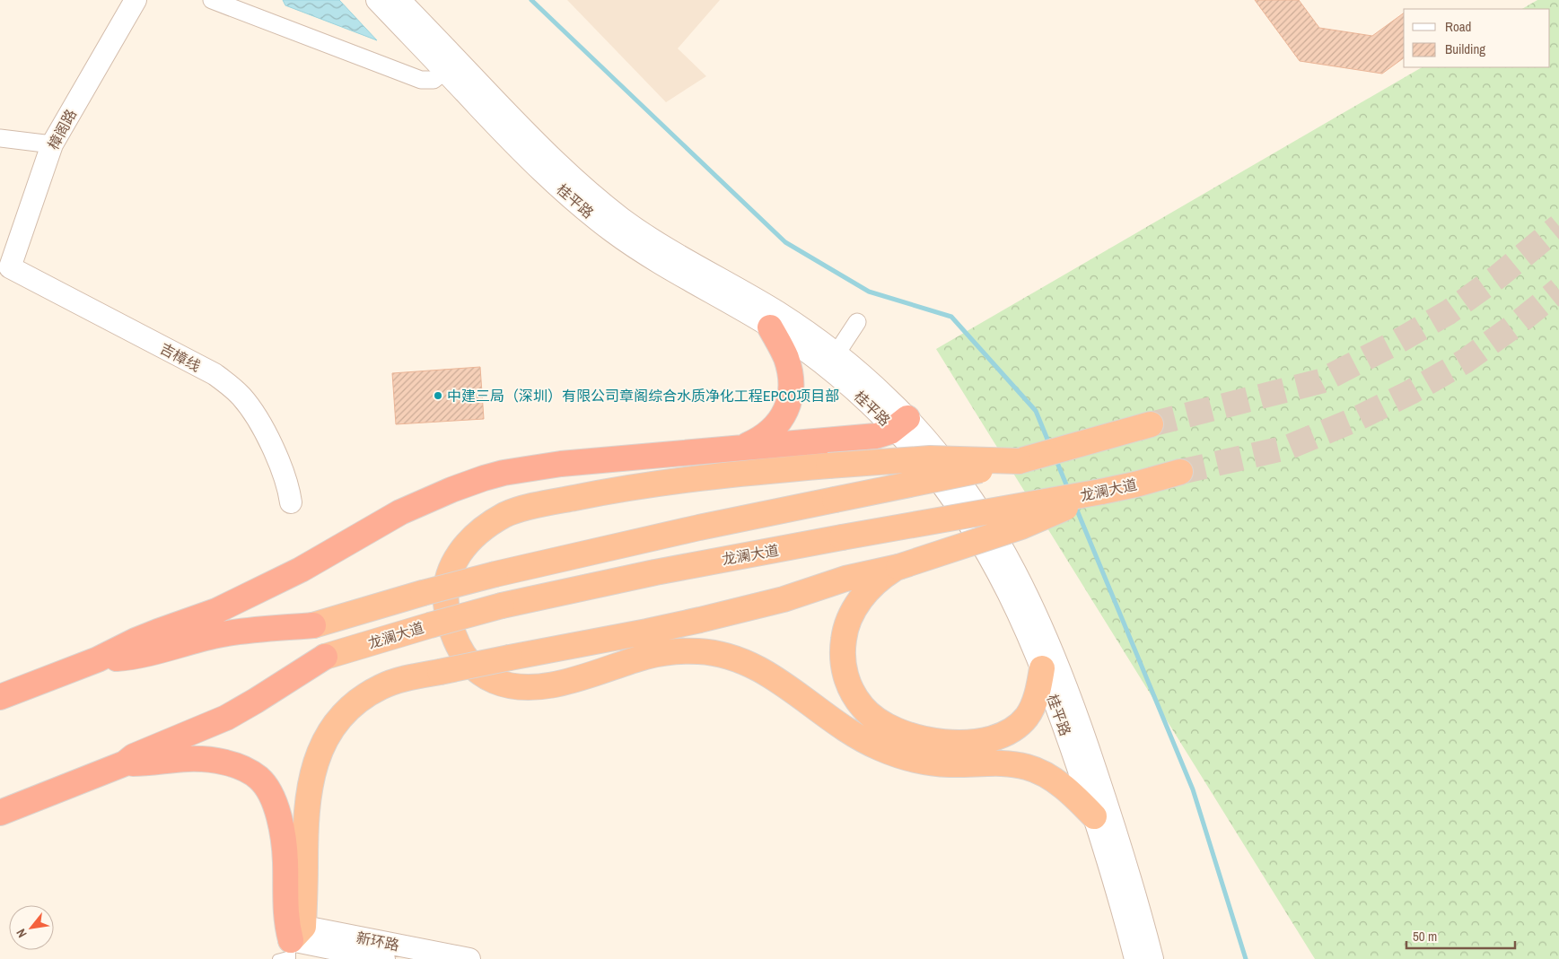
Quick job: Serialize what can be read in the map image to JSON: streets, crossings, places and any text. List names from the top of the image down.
{
  "streets": {
    "highway": ["龙澜大道"],
    "street": [
      "樟阁路",
      "桂平路",
      "吉樟线",
      "新环路"
    ]
  },
  "crossings": [
    ["樟阁路", "吉樟线"]
  ],
  "places": ["中建三局（深圳）有限公司章阁综合水质净化工程EPCO项目部"],
  "legend": ["Road", "Building"],
  "scale_bar": "50 m",
  "north": "bottom left"
}
